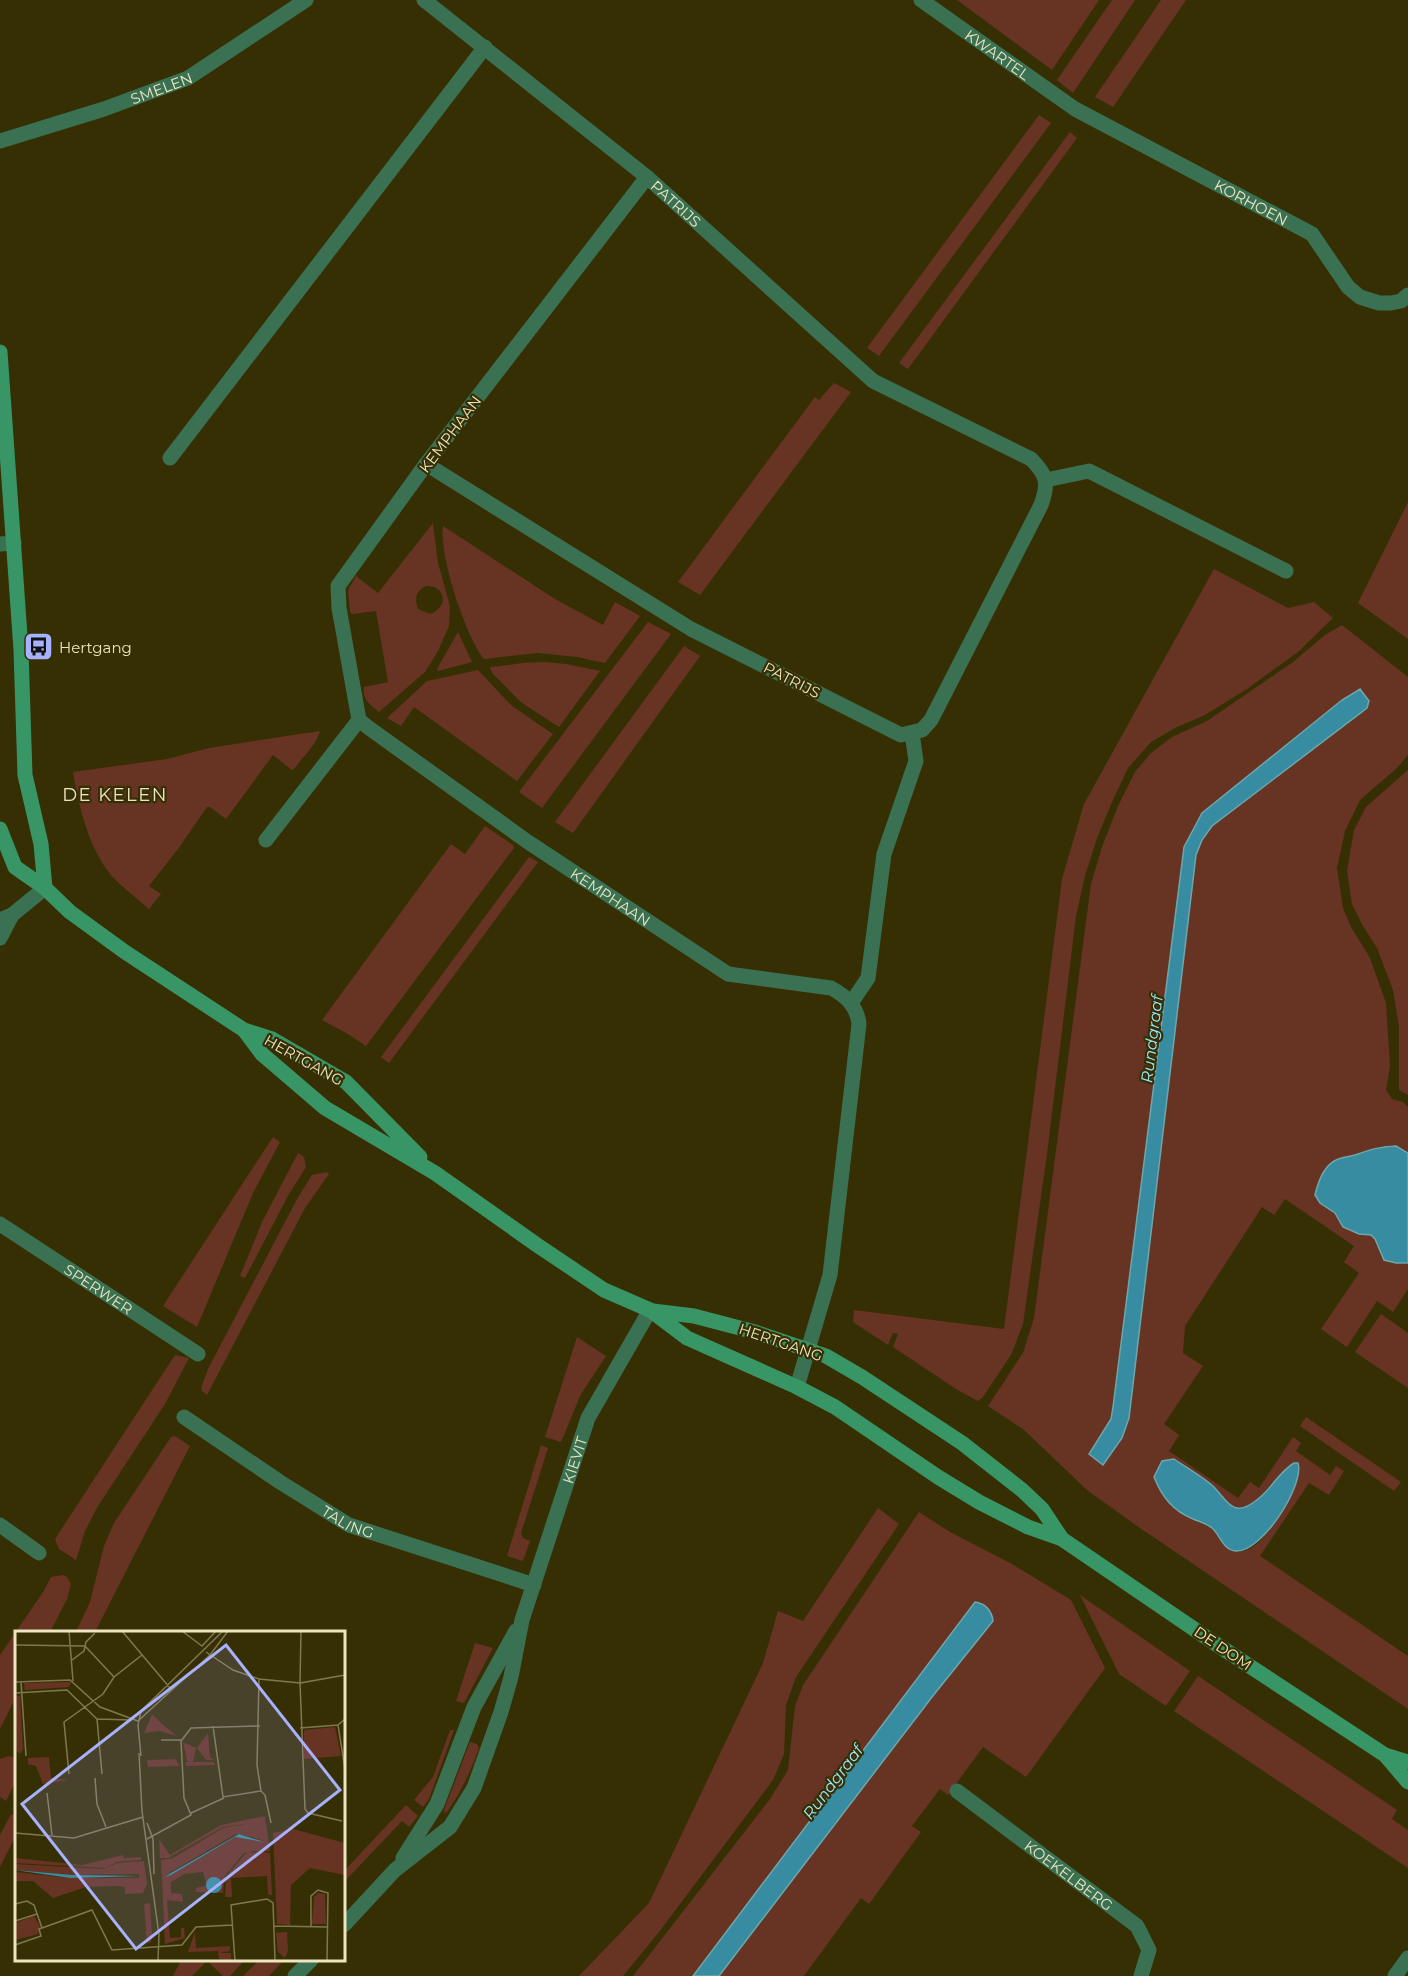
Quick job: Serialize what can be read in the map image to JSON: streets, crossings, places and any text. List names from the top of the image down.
{
  "streets": {
    "street": [
      "KWARTEL",
      "SMELEN",
      "KORHOEN",
      "PATRIJS",
      "KEMPHAAN",
      "HERTGANG",
      "SPERWER",
      "KIEVIT",
      "TALING",
      "DE DOM",
      "KOEKELBERG"
    ]
  },
  "crossings": [
    ["KWARTEL", "KORHOEN"],
    ["PATRIJS", "KEMPHAAN"],
    ["HERTGANG", "KIEVIT"],
    ["HERTGANG", "DE DOM"],
    ["KIEVIT", "TALING"]
  ],
  "districts": ["DE KELEN"],
  "water": ["Rundgraaf"],
  "places": {
    "bus stop": ["Hertgang"]
  }
}
